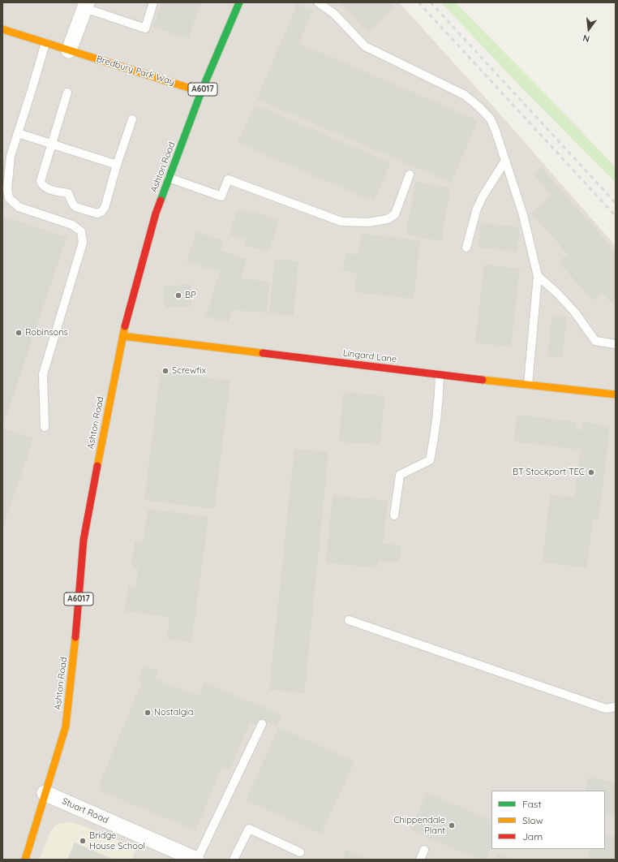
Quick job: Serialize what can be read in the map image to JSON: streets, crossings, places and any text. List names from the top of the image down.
{
  "streets": {
    "main road": [
      "Bredbury Park Way",
      "A6017",
      "Ashton Road",
      "Lingard Lane"
    ],
    "street": ["Stuart Road"]
  },
  "crossings": [
    ["Bredbury Park Way", "Ashton Road"],
    ["Ashton Road", "Lingard Lane"],
    ["Ashton Road", "Stuart Road"]
  ],
  "places": [
    "BP",
    "Robinsons",
    "Screwfix",
    "BT Stockport TEC",
    "Nostalgia",
    "Chippendale Plant",
    "Bridge House School"
  ],
  "legend": ["Fast", "Slow", "Jam"],
  "north": "bottom"
}
